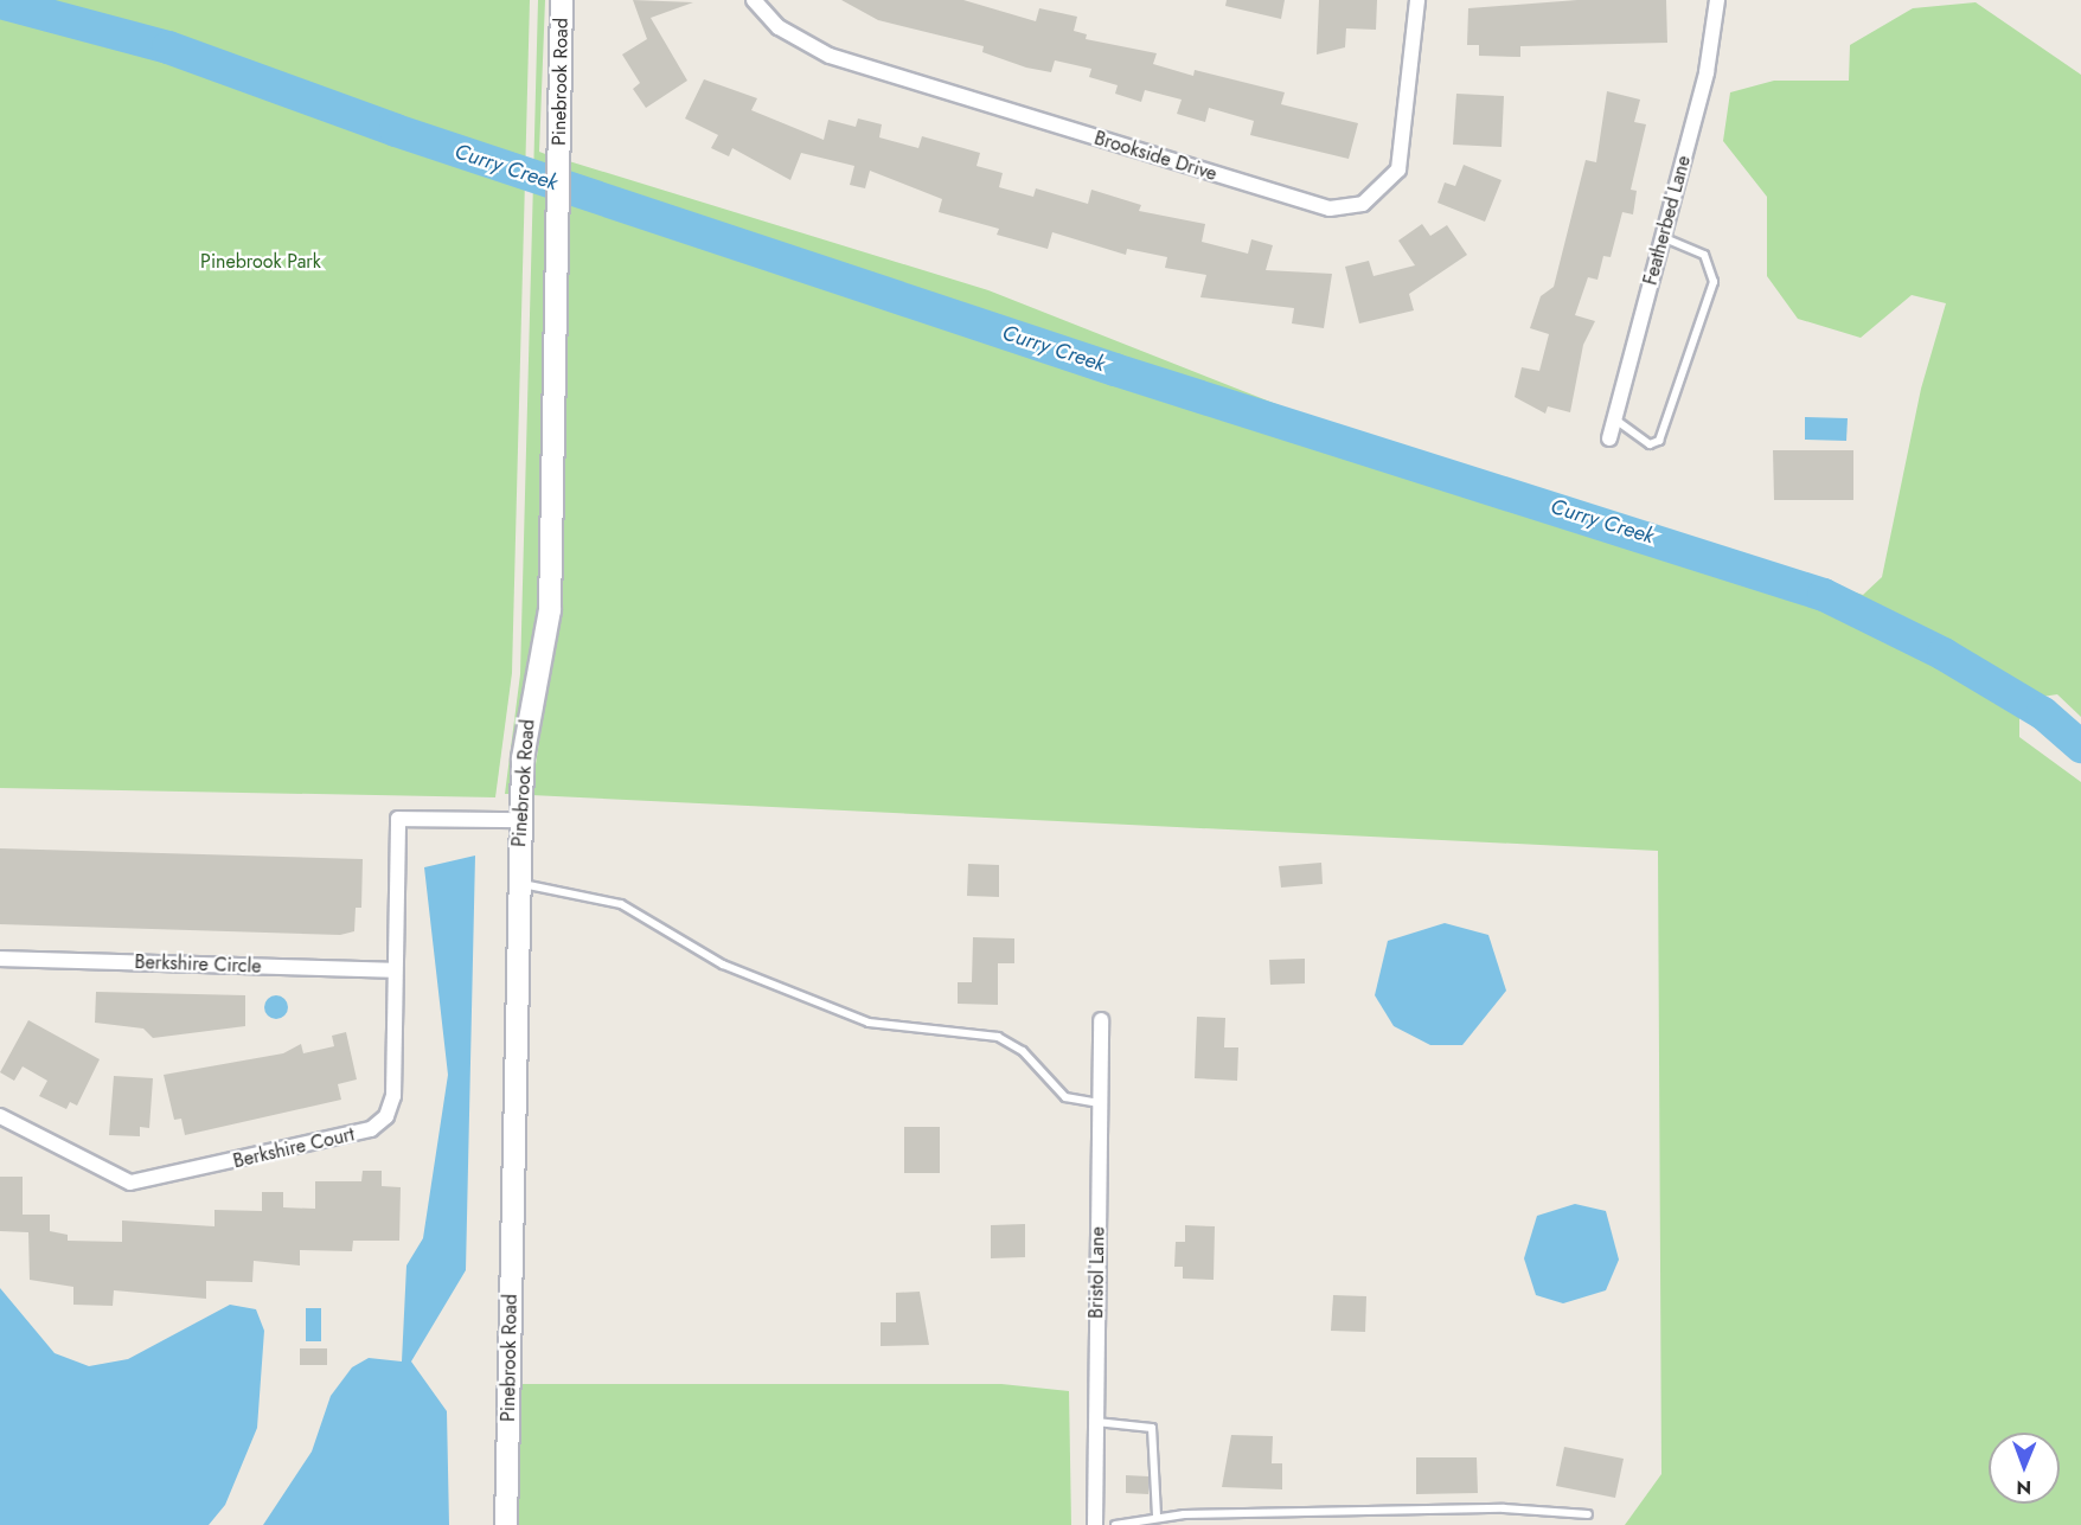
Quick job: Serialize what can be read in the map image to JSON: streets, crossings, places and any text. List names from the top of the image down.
{
  "streets": {
    "street": [
      "Pinebrook Road",
      "Brookside Drive",
      "Featherbed Lane",
      "Berkshire Circle",
      "Berkshire Court",
      "Bristol Lane"
    ]
  },
  "crossings": [
    ["Pinebrook Road", "Berkshire Court"],
    ["Berkshire Circle", "Berkshire Court"]
  ],
  "water": ["Curry Creek"],
  "parks": ["Pinebrook Park"],
  "north": "bottom"
}
